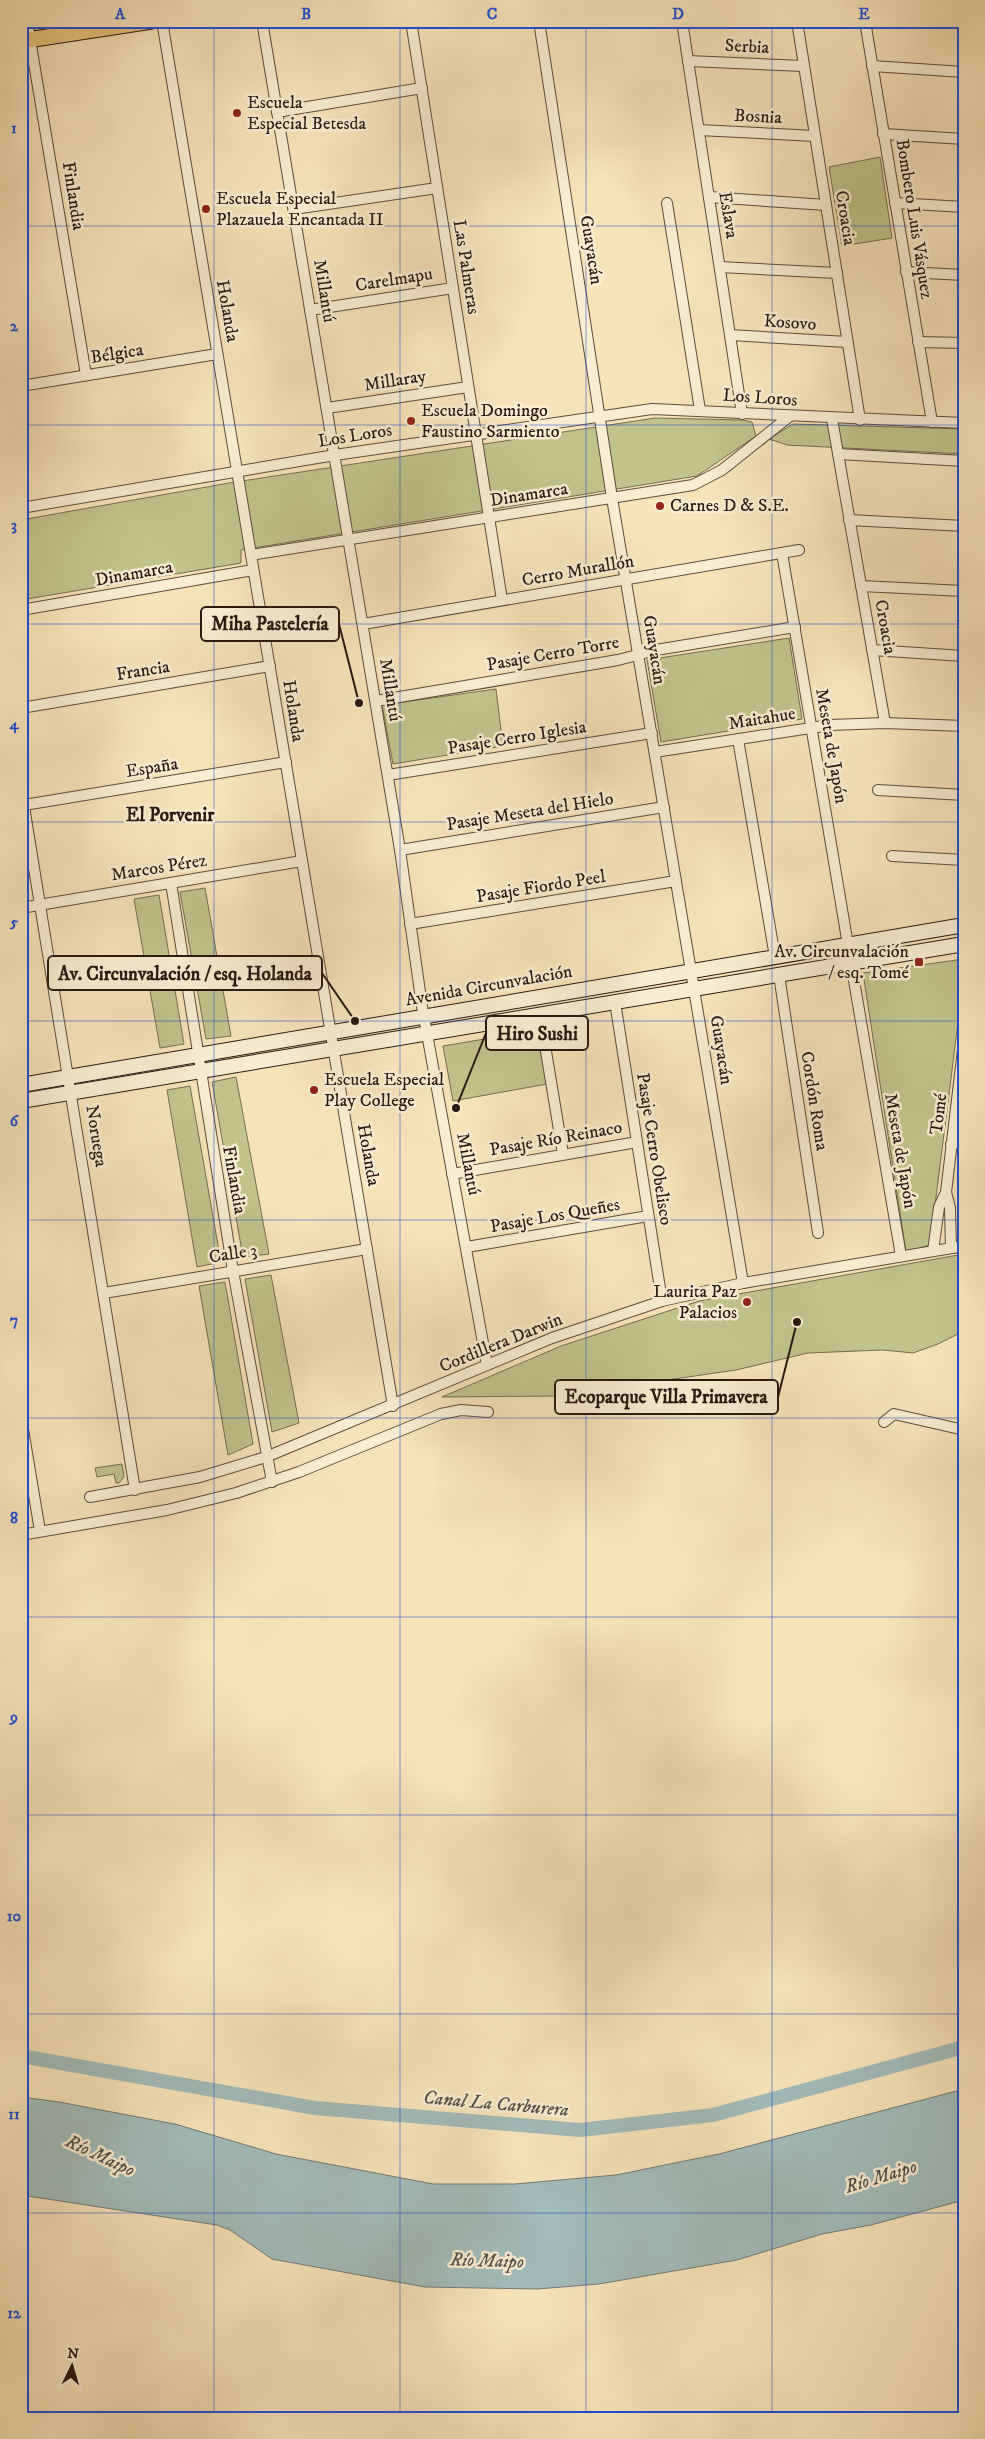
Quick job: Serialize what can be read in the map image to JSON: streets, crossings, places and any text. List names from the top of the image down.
{
  "streets": {
    "street": [
      "Serbia",
      "Bosnia",
      "Finlandia",
      "Eslava",
      "Croacia",
      "Bombero Luis Vásquez",
      "Guayacán",
      "Las Palmeras",
      "Carelmapu",
      "Millantú",
      "Holanda",
      "Kosovo",
      "Bélgica",
      "Millaray",
      "Los Loros",
      "Dinamarca",
      "Cerro Murallón",
      "Pasaje Cerro Torre",
      "Francia",
      "Maitahue",
      "Pasaje Cerro Iglesia",
      "Meseta de Japón",
      "España",
      "Pasaje Meseta del Hielo",
      "Marcos Pérez",
      "Pasaje Fiordo Peel",
      "Avenida Circunvalación",
      "Cordón Roma",
      "Tomé",
      "Noruega",
      "Pasaje Río Reinaco",
      "Pasaje Cerro Obelisco",
      "Pasaje Los Queñes",
      "Calle 3",
      "Cordillera Darwin"
    ]
  },
  "crossings": [
    ["Serbia", "Eslava"],
    ["Serbia", "Croacia"],
    ["Bosnia", "Eslava"],
    ["Bosnia", "Croacia"],
    ["Finlandia", "Bélgica"],
    ["Finlandia", "Marcos Pérez"],
    ["Finlandia", "Avenida Circunvalación"],
    ["Finlandia", "Calle 3"],
    ["Finlandia", "Cordillera Darwin"],
    ["Eslava", "Kosovo"],
    ["Eslava", "Los Loros"],
    ["Croacia", "Kosovo"],
    ["Croacia", "Los Loros"],
    ["Croacia", "Maitahue"],
    ["Bombero Luis Vásquez", "Los Loros"],
    ["Guayacán", "Los Loros"],
    ["Guayacán", "Dinamarca"],
    ["Guayacán", "Cerro Murallón"],
    ["Guayacán", "Pasaje Cerro Torre"],
    ["Guayacán", "Maitahue"],
    ["Guayacán", "Pasaje Cerro Iglesia"],
    ["Guayacán", "Pasaje Meseta del Hielo"],
    ["Guayacán", "Pasaje Fiordo Peel"],
    ["Guayacán", "Avenida Circunvalación"],
    ["Guayacán", "Cordillera Darwin"],
    ["Las Palmeras", "Carelmapu"],
    ["Las Palmeras", "Millaray"],
    ["Las Palmeras", "Los Loros"],
    ["Las Palmeras", "Dinamarca"],
    ["Las Palmeras", "Cerro Murallón"],
    ["Carelmapu", "Millantú"],
    ["Millantú", "Millaray"],
    ["Millantú", "Los Loros"],
    ["Millantú", "Dinamarca"],
    ["Millantú", "Cerro Murallón"],
    ["Millantú", "Pasaje Cerro Torre"],
    ["Millantú", "Pasaje Cerro Iglesia"],
    ["Millantú", "Pasaje Meseta del Hielo"],
    ["Millantú", "Pasaje Fiordo Peel"],
    ["Millantú", "Avenida Circunvalación"],
    ["Millantú", "Pasaje Río Reinaco"],
    ["Millantú", "Pasaje Los Queñes"],
    ["Millantú", "Cordillera Darwin"],
    ["Holanda", "Bélgica"],
    ["Holanda", "Los Loros"],
    ["Holanda", "Dinamarca"],
    ["Holanda", "Francia"],
    ["Holanda", "España"],
    ["Holanda", "Marcos Pérez"],
    ["Holanda", "Avenida Circunvalación"],
    ["Holanda", "Calle 3"],
    ["Holanda", "Cordillera Darwin"],
    ["Los Loros", "Dinamarca"],
    ["Cerro Murallón", "Meseta de Japón"],
    ["Pasaje Cerro Torre", "Meseta de Japón"],
    ["Maitahue", "Meseta de Japón"],
    ["Meseta de Japón", "Avenida Circunvalación"],
    ["Meseta de Japón", "Cordillera Darwin"],
    ["España", "Noruega"],
    ["Marcos Pérez", "Noruega"],
    ["Avenida Circunvalación", "Cordón Roma"],
    ["Avenida Circunvalación", "Noruega"],
    ["Avenida Circunvalación", "Pasaje Cerro Obelisco"],
    ["Tomé", "Cordillera Darwin"],
    ["Noruega", "Calle 3"],
    ["Noruega", "Cordillera Darwin"],
    ["Pasaje Río Reinaco", "Pasaje Cerro Obelisco"],
    ["Pasaje Cerro Obelisco", "Pasaje Los Queñes"],
    ["Pasaje Cerro Obelisco", "Cordillera Darwin"]
  ],
  "districts": ["El Porvenir"],
  "water": ["Canal La Carburera", "Río Maipo"],
  "places": {
    "other": [
      "Escuela Especial Betesda",
      "Escuela Especial Plazauela Encantada II",
      "Escuela Domingo Faustino Sarmiento",
      "Carnes D & S.E.",
      "Miha Pastelería",
      "Av. Circunvalación / esq. Holanda",
      "Escuela Especial Play College",
      "Hiro Sushi",
      "Laurita Paz Palacios",
      "Ecoparque Villa Primavera"
    ],
    "transit": ["Av. Circunvalación / esq. Tomé"]
  },
  "north": "top",
  "grid": {
    "columns": [
      "A",
      "B",
      "C",
      "D",
      "E"
    ],
    "rows": [
      "1",
      "2",
      "3",
      "4",
      "5",
      "6",
      "7",
      "8",
      "9",
      "10",
      "11",
      "12"
    ]
  }
}
